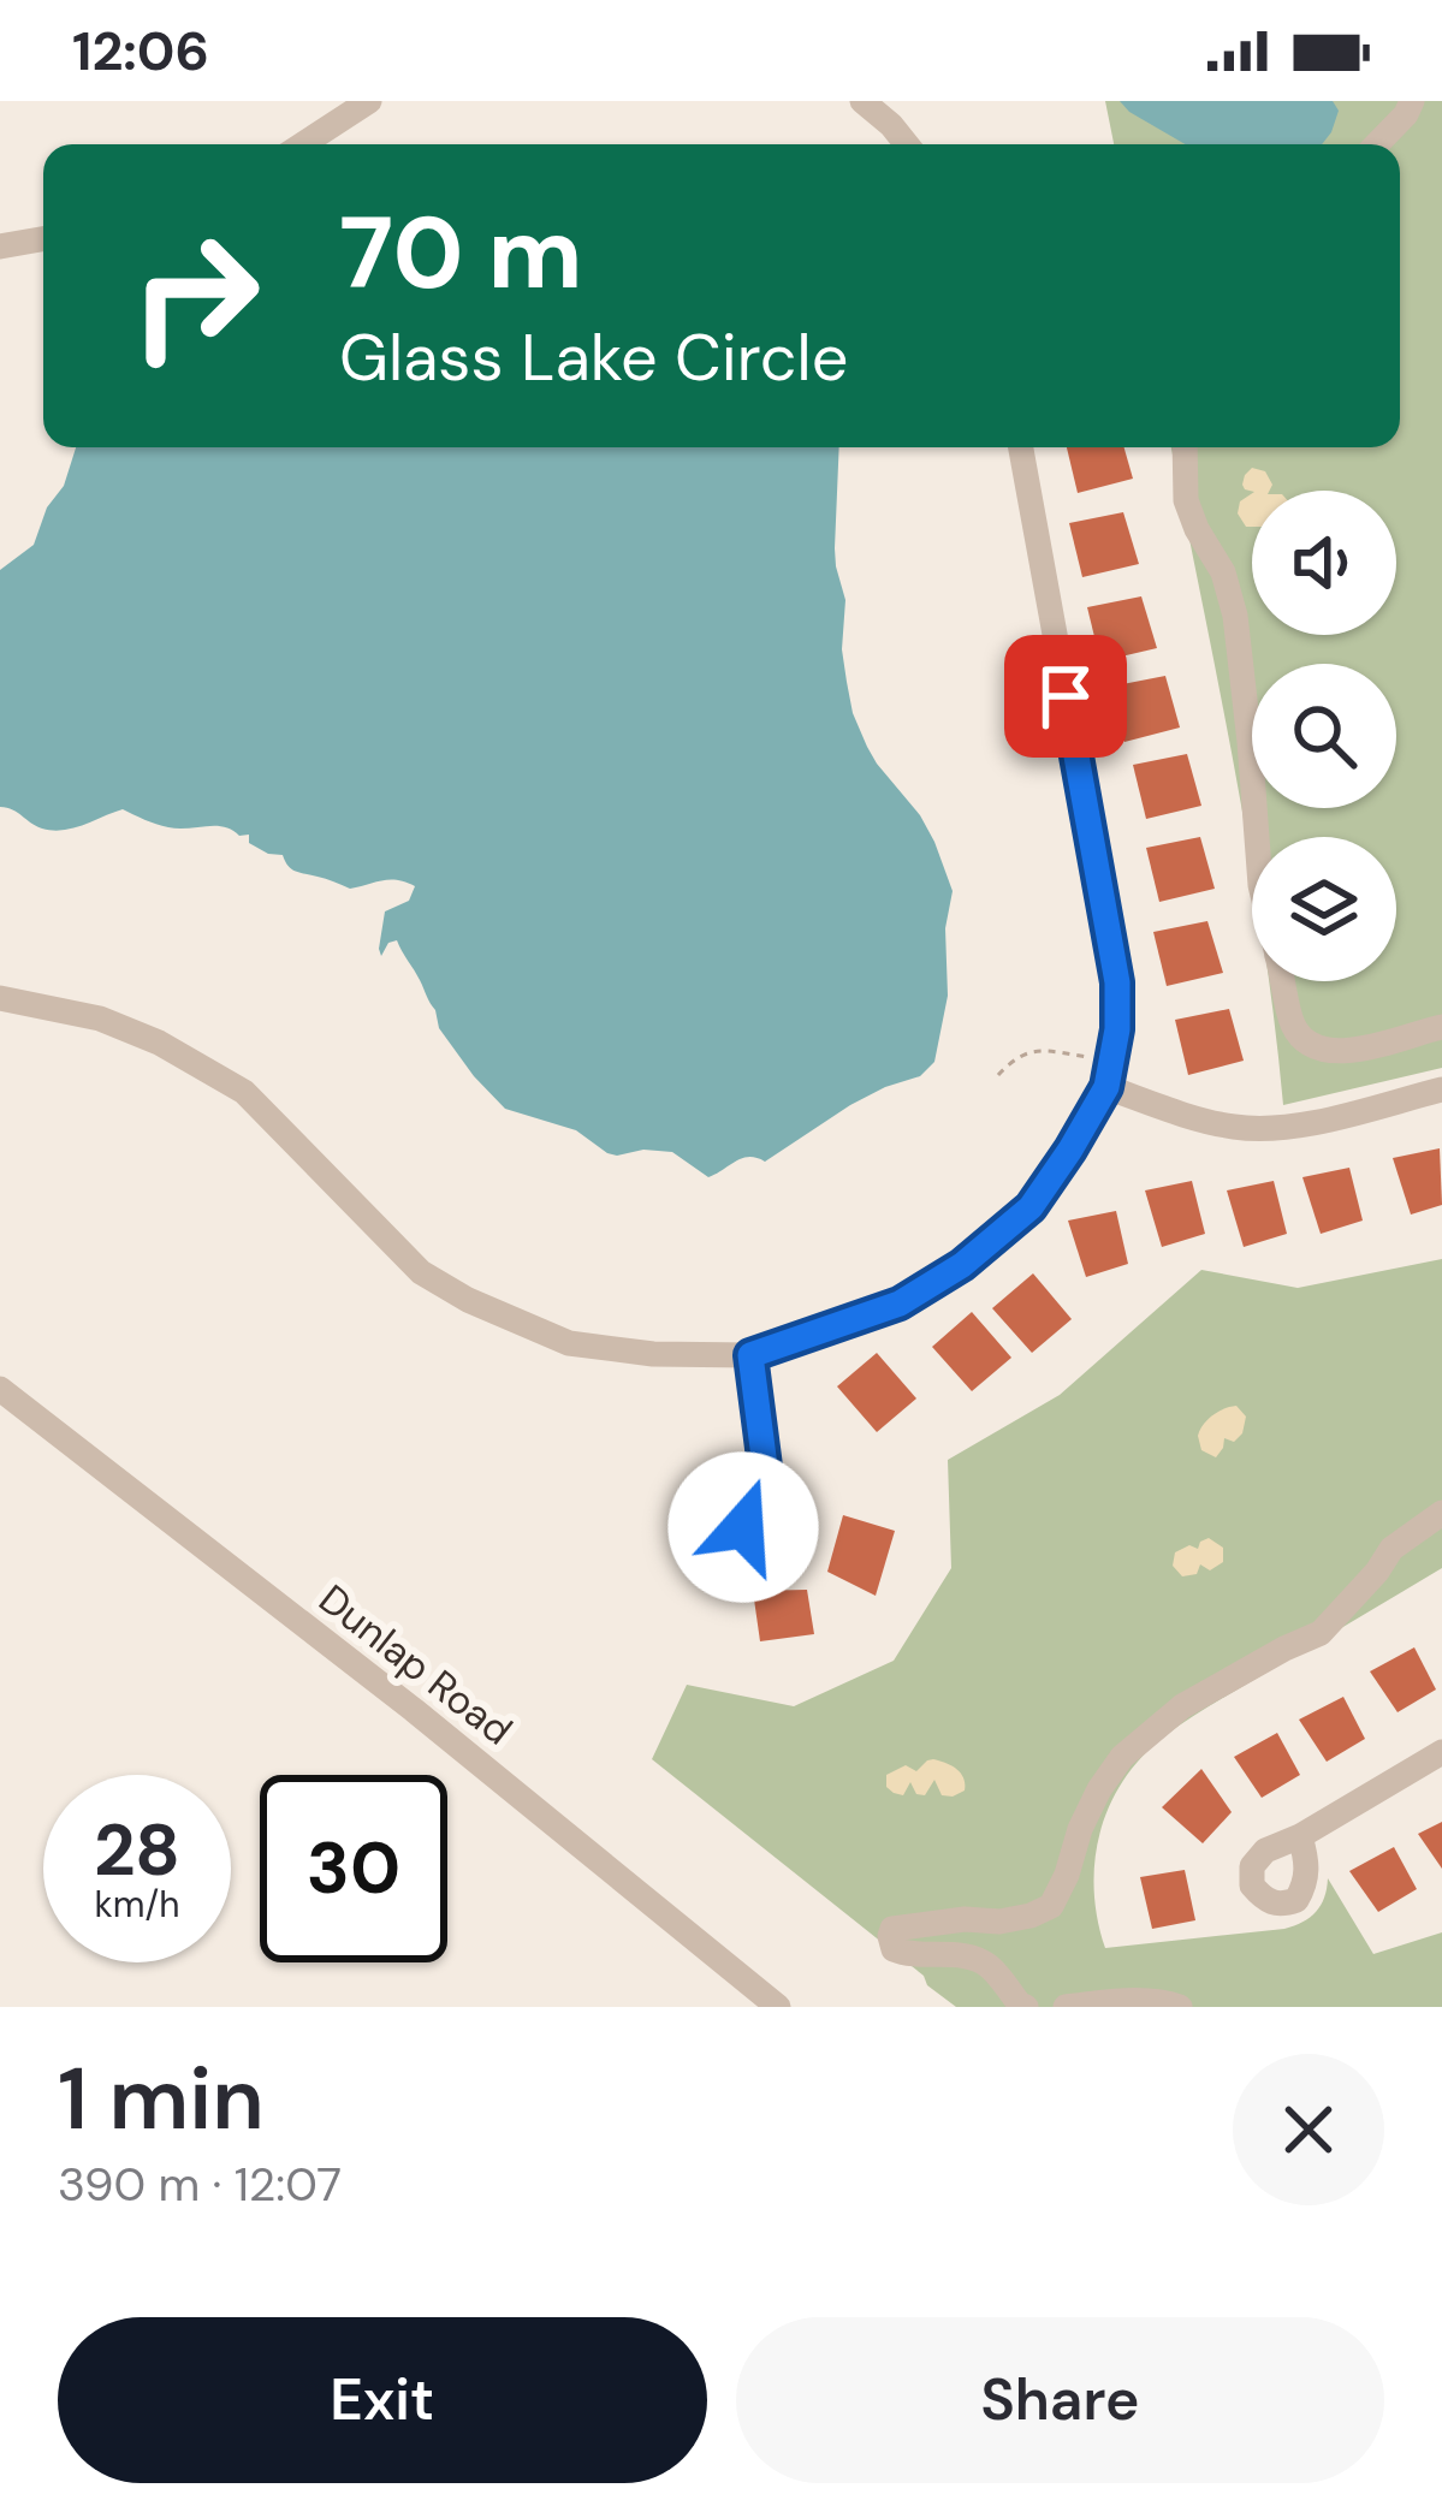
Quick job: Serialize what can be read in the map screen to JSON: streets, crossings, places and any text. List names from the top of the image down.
{
  "streets": {
    "street": ["Dunlap Road"]
  },
  "page": {
    "status": "12:06",
    "turn": ["70 m", "Glass Lake Circle"],
    "speed": "28 km/h",
    "limit": "30",
    "heading": ["1 min", "390 m · 12:07"],
    "buttons": ["Exit", "Share"]
  }
}
